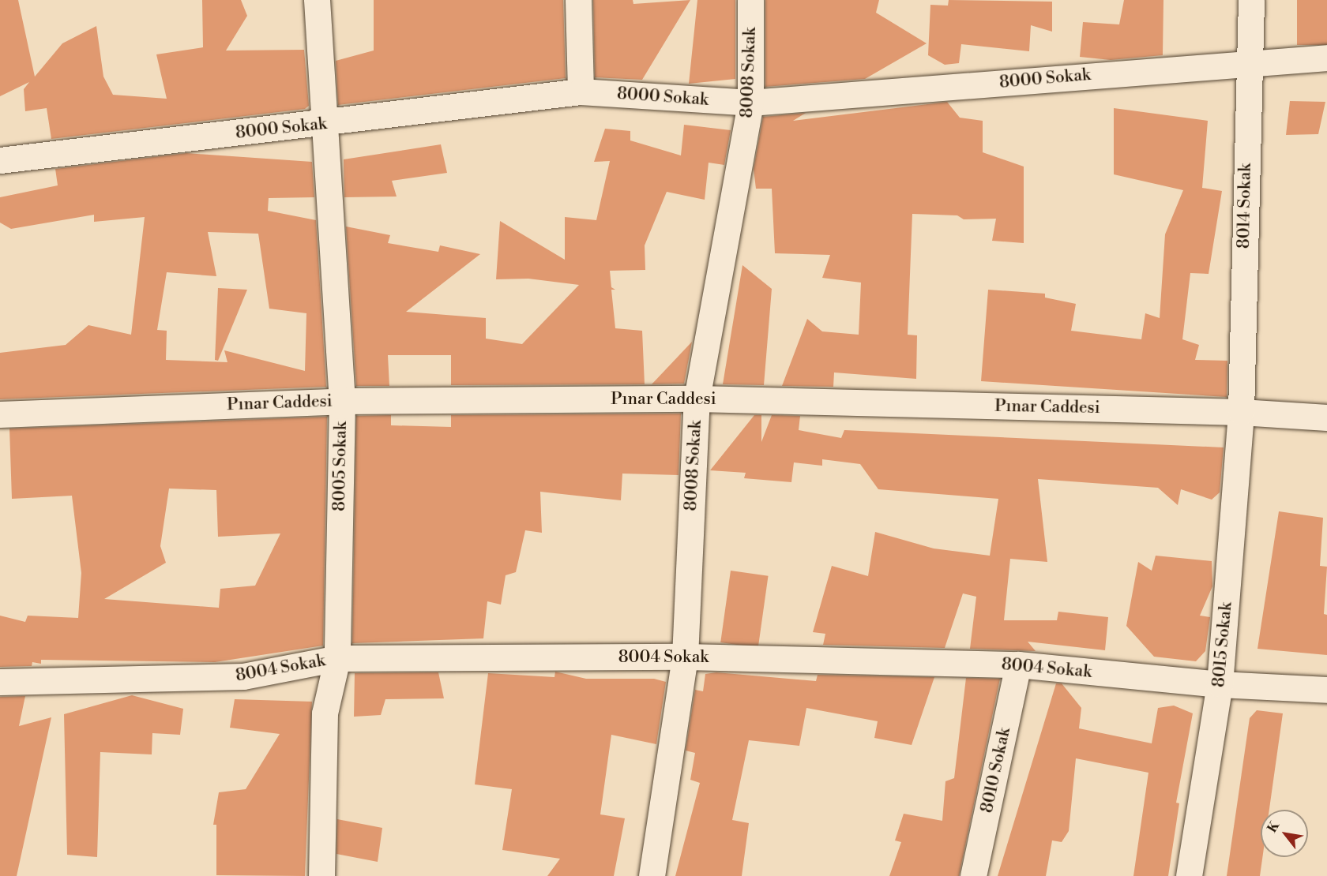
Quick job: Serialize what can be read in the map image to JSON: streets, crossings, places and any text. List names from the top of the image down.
{
  "streets": {
    "street": [
      "8008 Sokak",
      "8000 Sokak",
      "8014 Sokak",
      "Pınar Caddesi",
      "8005 Sokak",
      "8015 Sokak",
      "8004 Sokak",
      "8010 Sokak"
    ]
  },
  "crossings": [
    ["8008 Sokak", "8000 Sokak"],
    ["8008 Sokak", "Pınar Caddesi"],
    ["8008 Sokak", "8004 Sokak"],
    ["8000 Sokak", "8014 Sokak"],
    ["8000 Sokak", "8005 Sokak"],
    ["8014 Sokak", "Pınar Caddesi"],
    ["8014 Sokak", "8015 Sokak"],
    ["Pınar Caddesi", "8005 Sokak"],
    ["Pınar Caddesi", "8015 Sokak"],
    ["8005 Sokak", "8004 Sokak"],
    ["8015 Sokak", "8004 Sokak"],
    ["8004 Sokak", "8010 Sokak"]
  ],
  "north": "top left"
}
